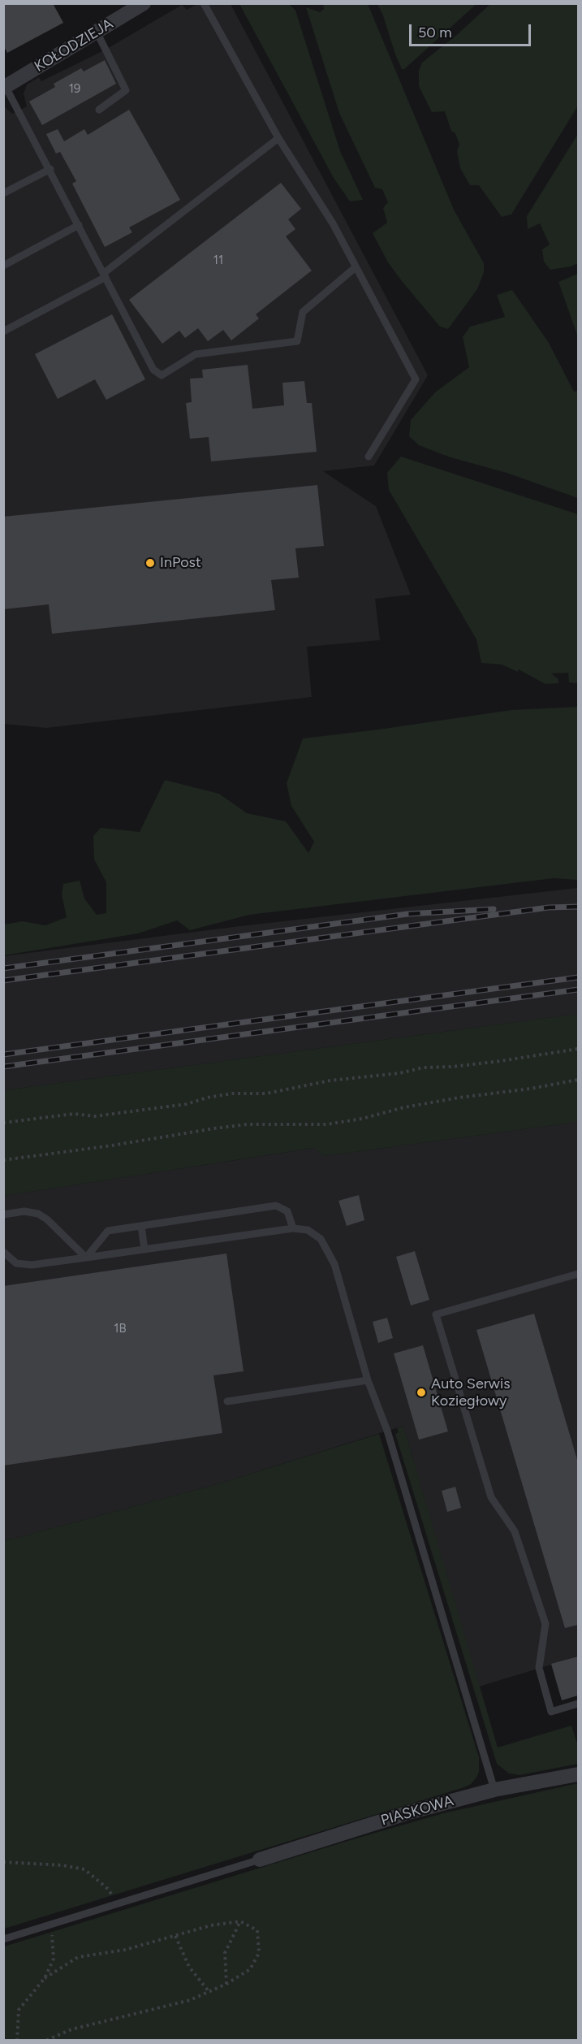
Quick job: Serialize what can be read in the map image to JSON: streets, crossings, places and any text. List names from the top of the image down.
{
  "streets": {
    "street": ["KOŁODZIEJA", "PIASKOWA"]
  },
  "places": ["InPost", "Auto Serwis Koziegłowy"],
  "house_numbers": ["19", "11", "1B"],
  "scale_bar": "50 m"
}
